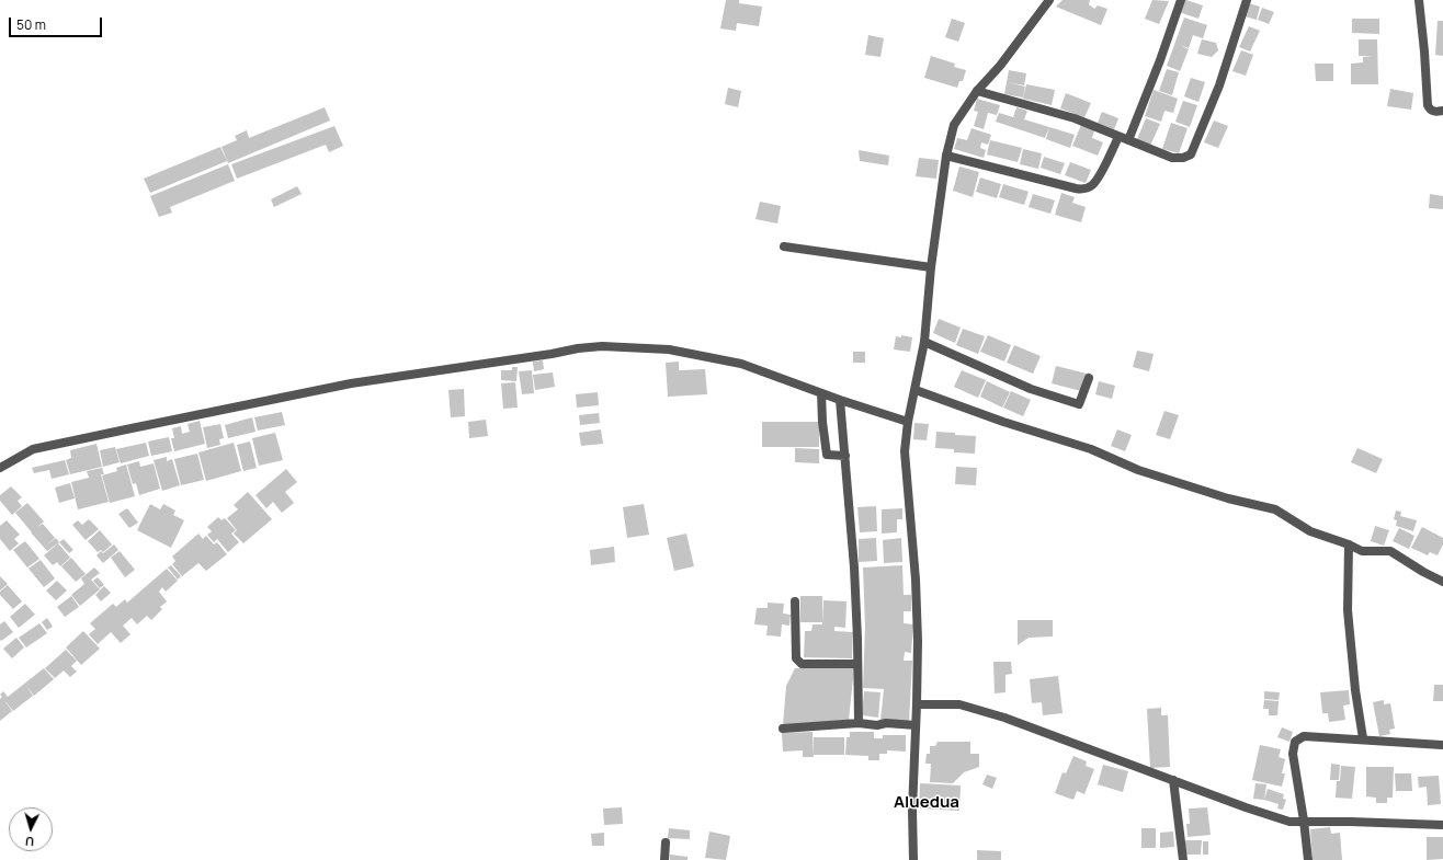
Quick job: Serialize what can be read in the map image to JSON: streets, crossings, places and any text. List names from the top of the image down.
{
  "districts": ["Aluedua"],
  "scale_bar": "50 m",
  "north": "bottom"
}
